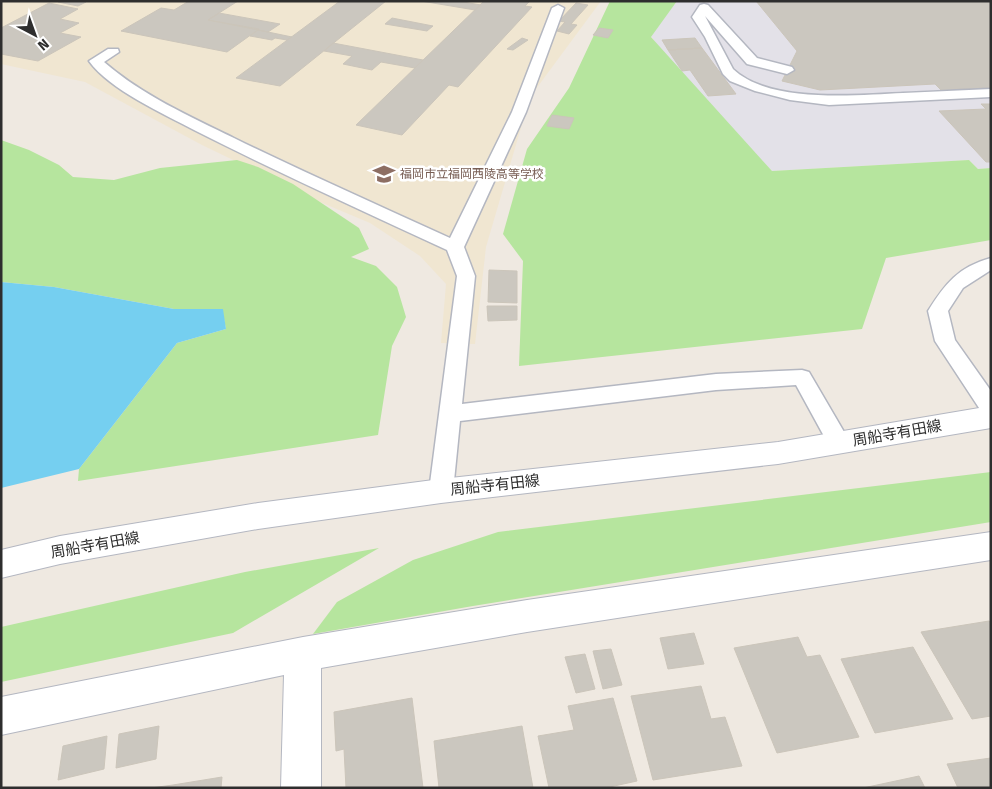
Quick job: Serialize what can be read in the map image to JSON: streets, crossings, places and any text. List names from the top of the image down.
{
  "streets": {
    "main road": ["周船寺有田線"]
  },
  "places": {
    "school or university": ["福岡市立福岡西陵高等学校"]
  },
  "north": "bottom right"
}
